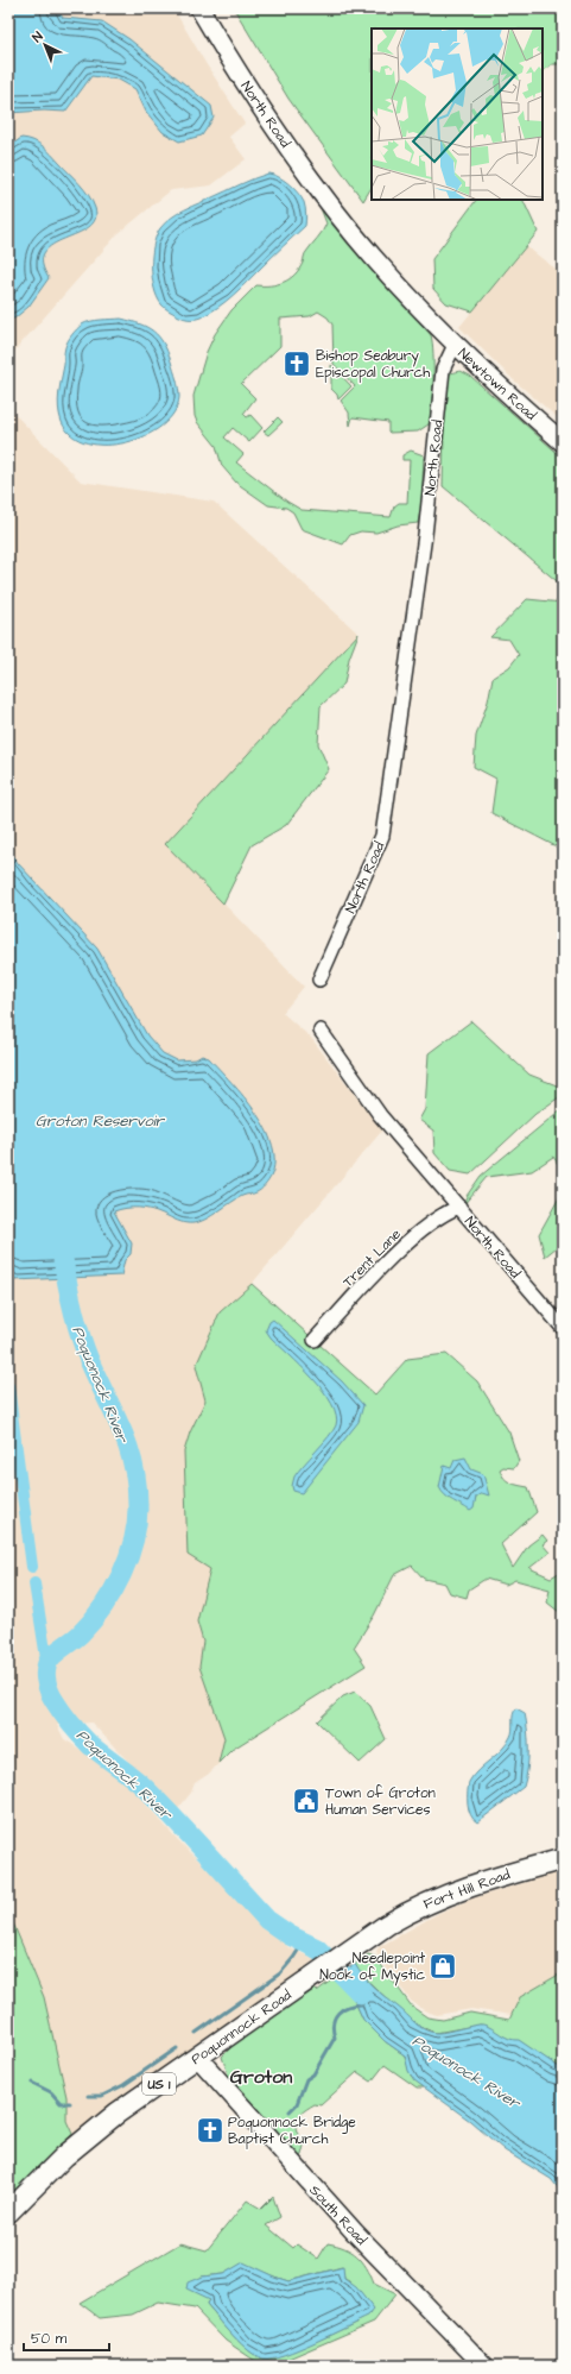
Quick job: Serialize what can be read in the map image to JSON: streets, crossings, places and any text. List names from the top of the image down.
{
  "streets": {
    "main road": [
      "North Road",
      "Newtown Road",
      "Fort Hill Road",
      "Poquonnock Road",
      "US 1",
      "South Road"
    ],
    "street": ["Trent Lane"]
  },
  "crossings": [
    ["North Road", "Newtown Road"],
    ["North Road", "Trent Lane"],
    ["Fort Hill Road", "Poquonnock Road"],
    ["Poquonnock Road", "South Road"]
  ],
  "districts": ["Groton"],
  "water": ["Groton Reservoir", "Poquonock River"],
  "places": {
    "church": ["Bishop Seabury Episcopal Church", "Poquonnock Bridge Baptist Church"],
    "public building": ["Town of Groton Human Services"],
    "shop": ["Needlepoint Nook of Mystic"]
  },
  "scale_bar": "50 m",
  "north": "top left"
}
